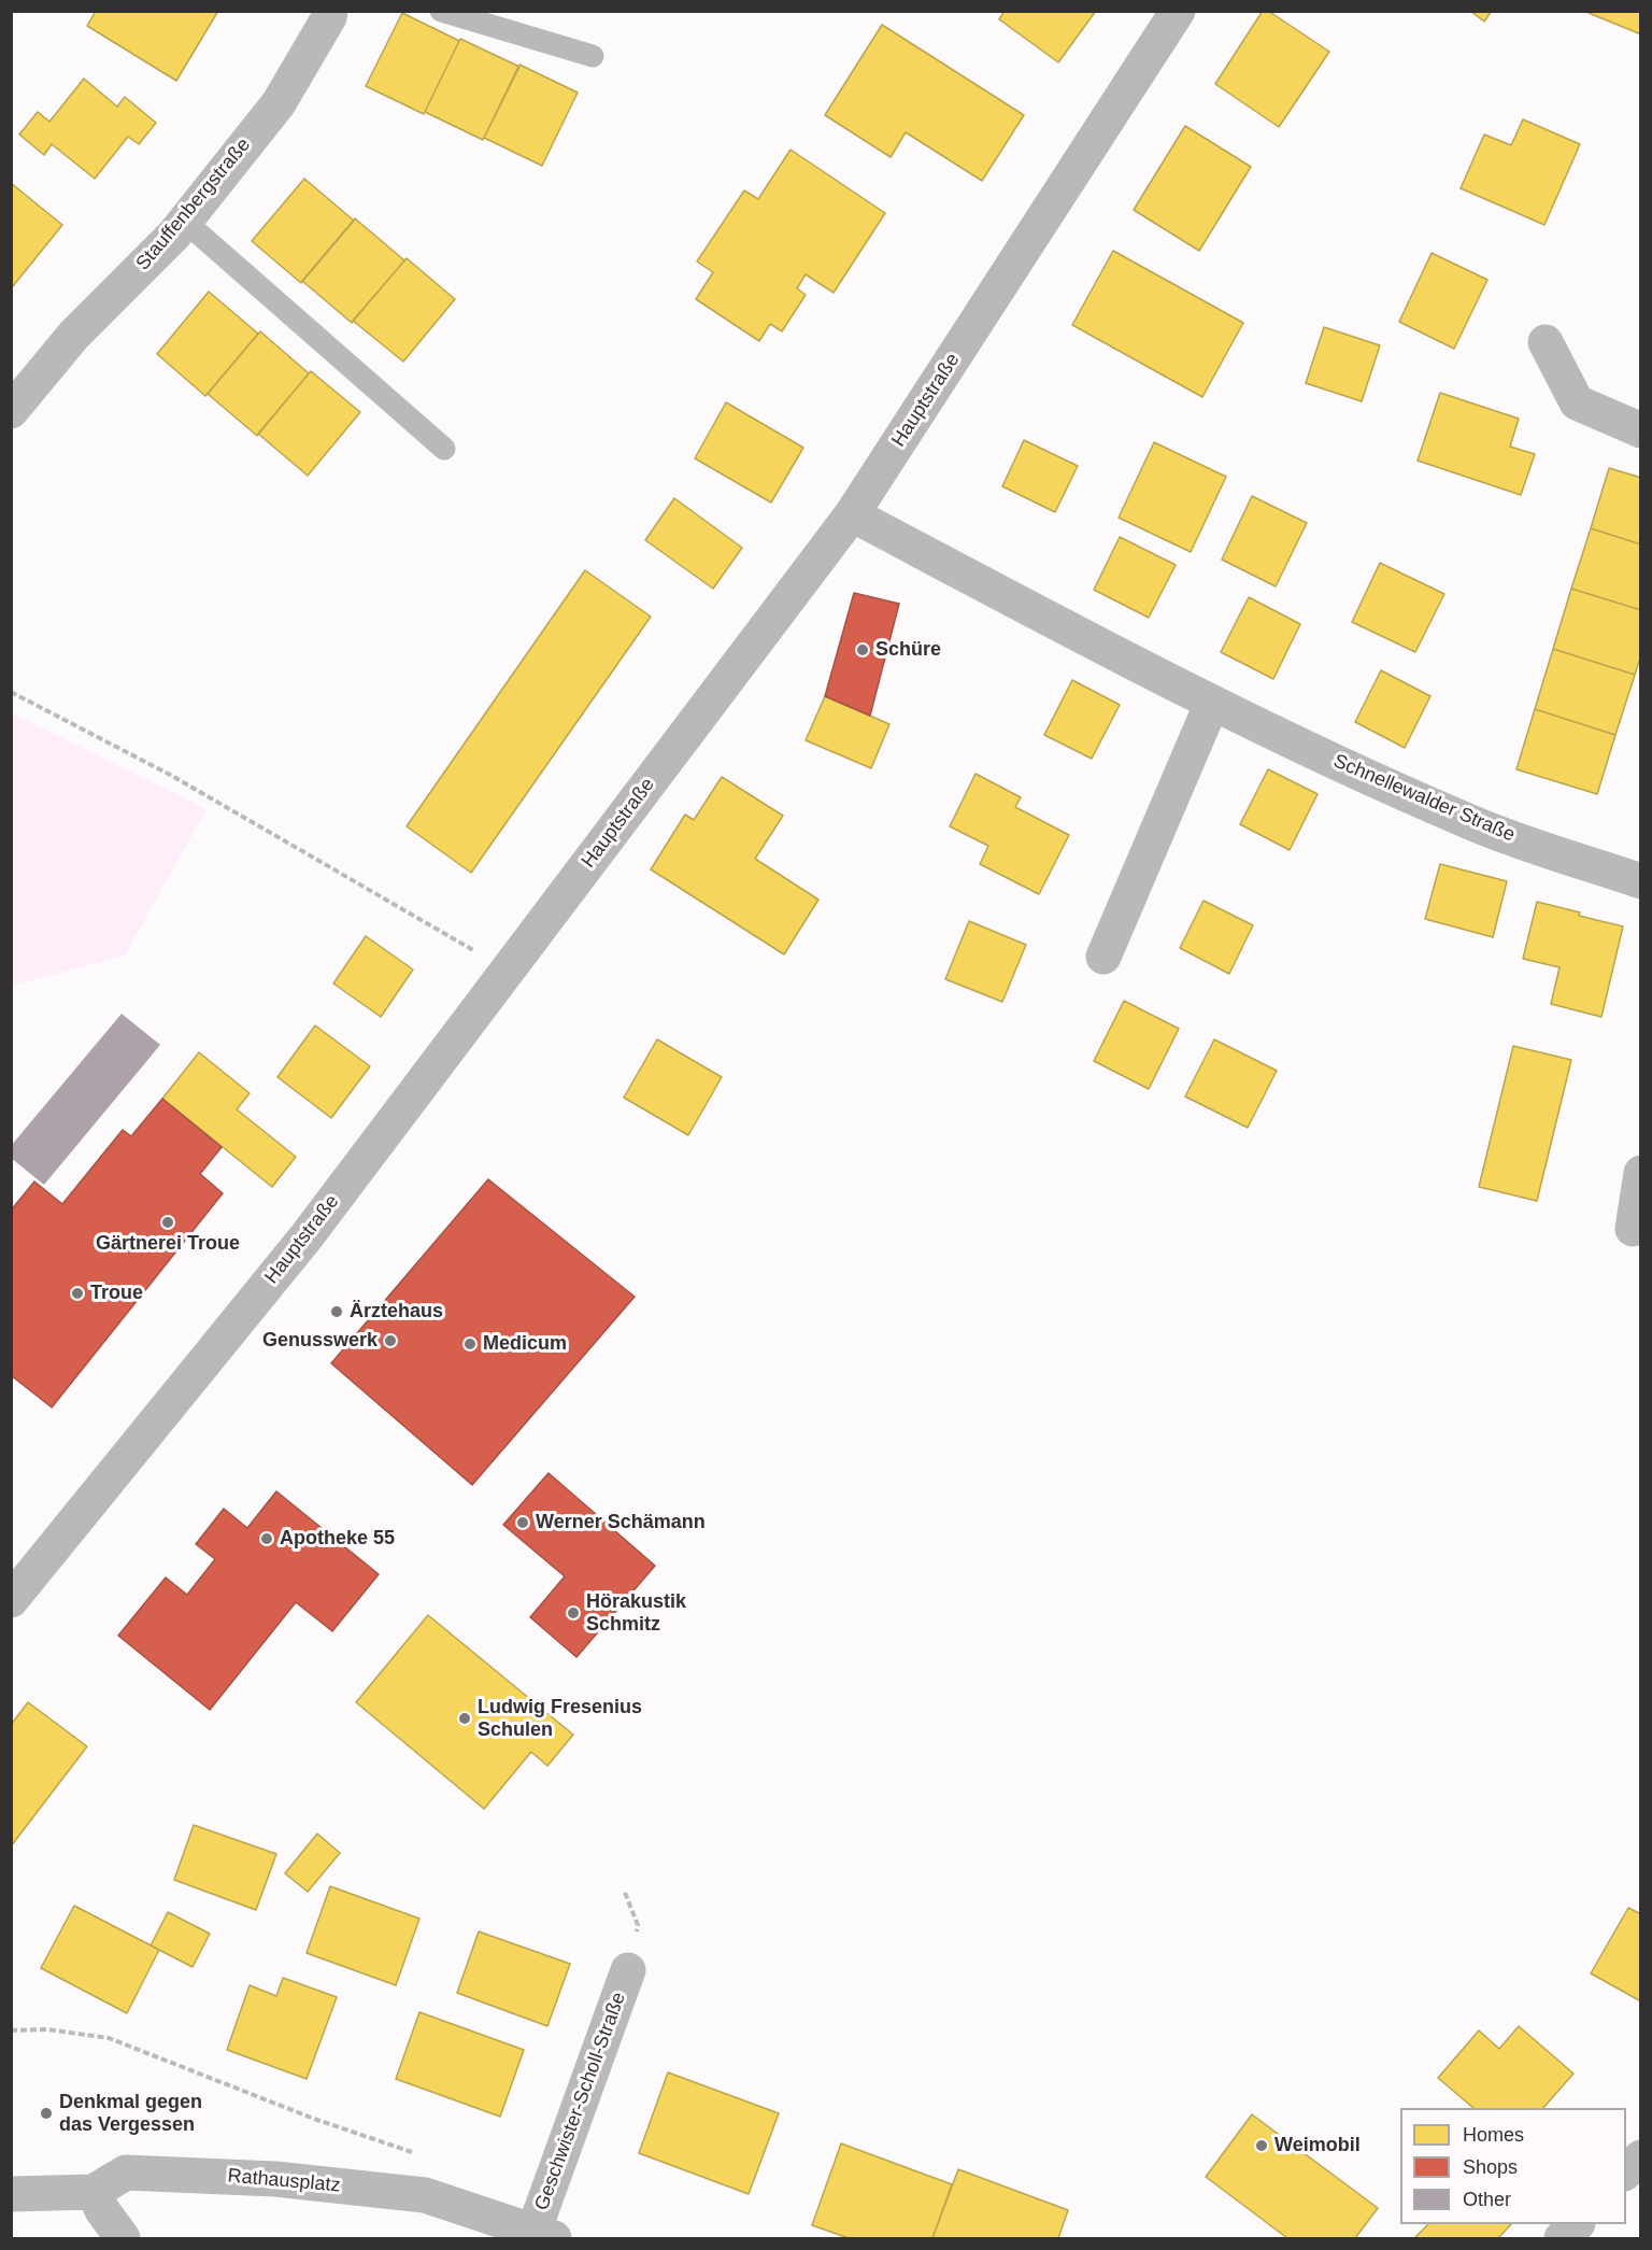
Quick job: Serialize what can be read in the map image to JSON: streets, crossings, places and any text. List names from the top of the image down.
{
  "streets": {
    "main road": ["Hauptstraße"],
    "street": [
      "Stauffenbergstraße",
      "Schnellewalder Straße",
      "Geschwister-Scholl-Straße",
      "Rathausplatz"
    ]
  },
  "crossings": [
    ["Hauptstraße", "Schnellewalder Straße"],
    ["Geschwister-Scholl-Straße", "Rathausplatz"]
  ],
  "places": [
    "Schüre",
    "Gärtnerei Troue",
    "Troue",
    "Ärztehaus",
    "Genusswerk",
    "Medicum",
    "Werner Schämann",
    "Apotheke 55",
    "Hörakustik Schmitz",
    "Ludwig Fresenius Schulen",
    "Denkmal gegen das Vergessen",
    "Weimobil"
  ],
  "legend": ["Homes", "Shops", "Other"]
}
